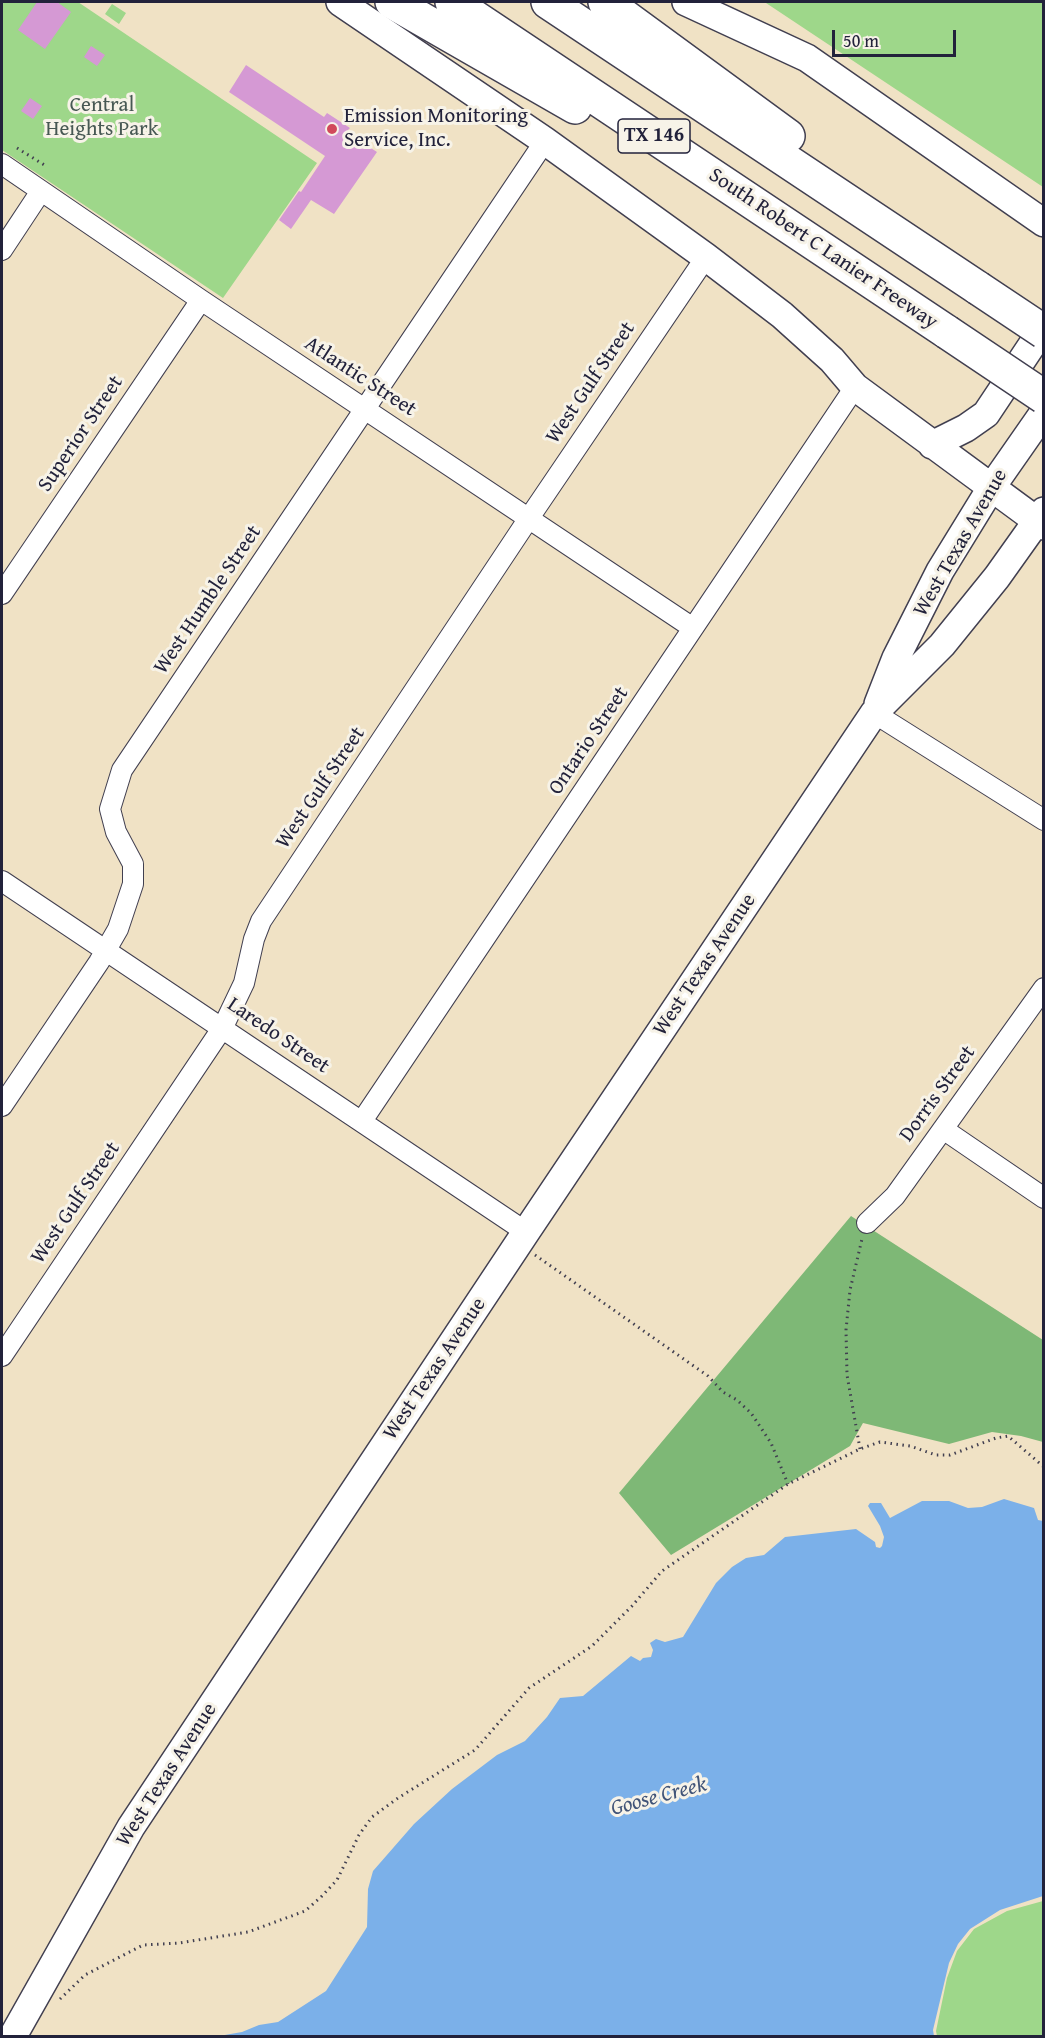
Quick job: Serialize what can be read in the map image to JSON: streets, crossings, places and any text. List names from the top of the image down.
{
  "streets": {
    "highway": ["TX 146", "South Robert C Lanier Freeway"],
    "street": [
      "Atlantic Street",
      "West Gulf Street",
      "Superior Street",
      "West Texas Avenue",
      "West Humble Street",
      "Ontario Street",
      "Laredo Street",
      "Dorris Street"
    ]
  },
  "crossings": [
    ["Atlantic Street", "West Gulf Street"],
    ["Atlantic Street", "Superior Street"],
    ["Atlantic Street", "West Humble Street"],
    ["Atlantic Street", "Ontario Street"],
    ["West Gulf Street", "Laredo Street"],
    ["West Texas Avenue", "Laredo Street"],
    ["West Humble Street", "Laredo Street"],
    ["Ontario Street", "Laredo Street"]
  ],
  "water": ["Goose Creek"],
  "parks": ["Central Heights Park"],
  "places": ["Emission Monitoring Service, Inc."],
  "scale_bar": "50 m"
}
